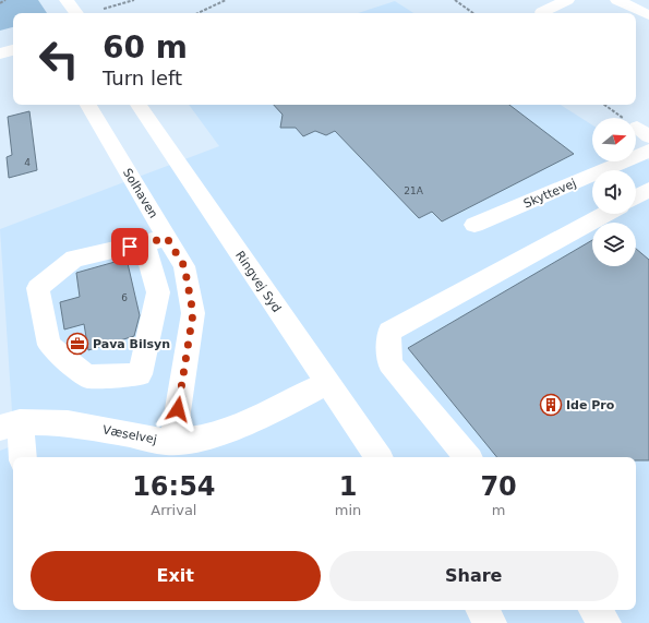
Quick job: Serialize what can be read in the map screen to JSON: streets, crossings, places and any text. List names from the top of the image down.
{
  "streets": {
    "street": [
      "Solhaven",
      "Skyttevej",
      "Ringvej Syd",
      "Væselvej"
    ]
  },
  "crossings": [
    ["Solhaven", "Væselvej"],
    ["Ringvej Syd", "Væselvej"]
  ],
  "places": {
    "office": ["Pava Bilsyn"],
    "building": ["Ide Pro"]
  },
  "house_numbers": ["4", "21A", "6"],
  "north": "right",
  "page": {
    "turn": ["60 m", "Turn left"],
    "eta": [
      "16:54",
      "Arrival",
      "1",
      "min",
      "70",
      "m"
    ],
    "buttons": ["Exit", "Share"]
  }
}
